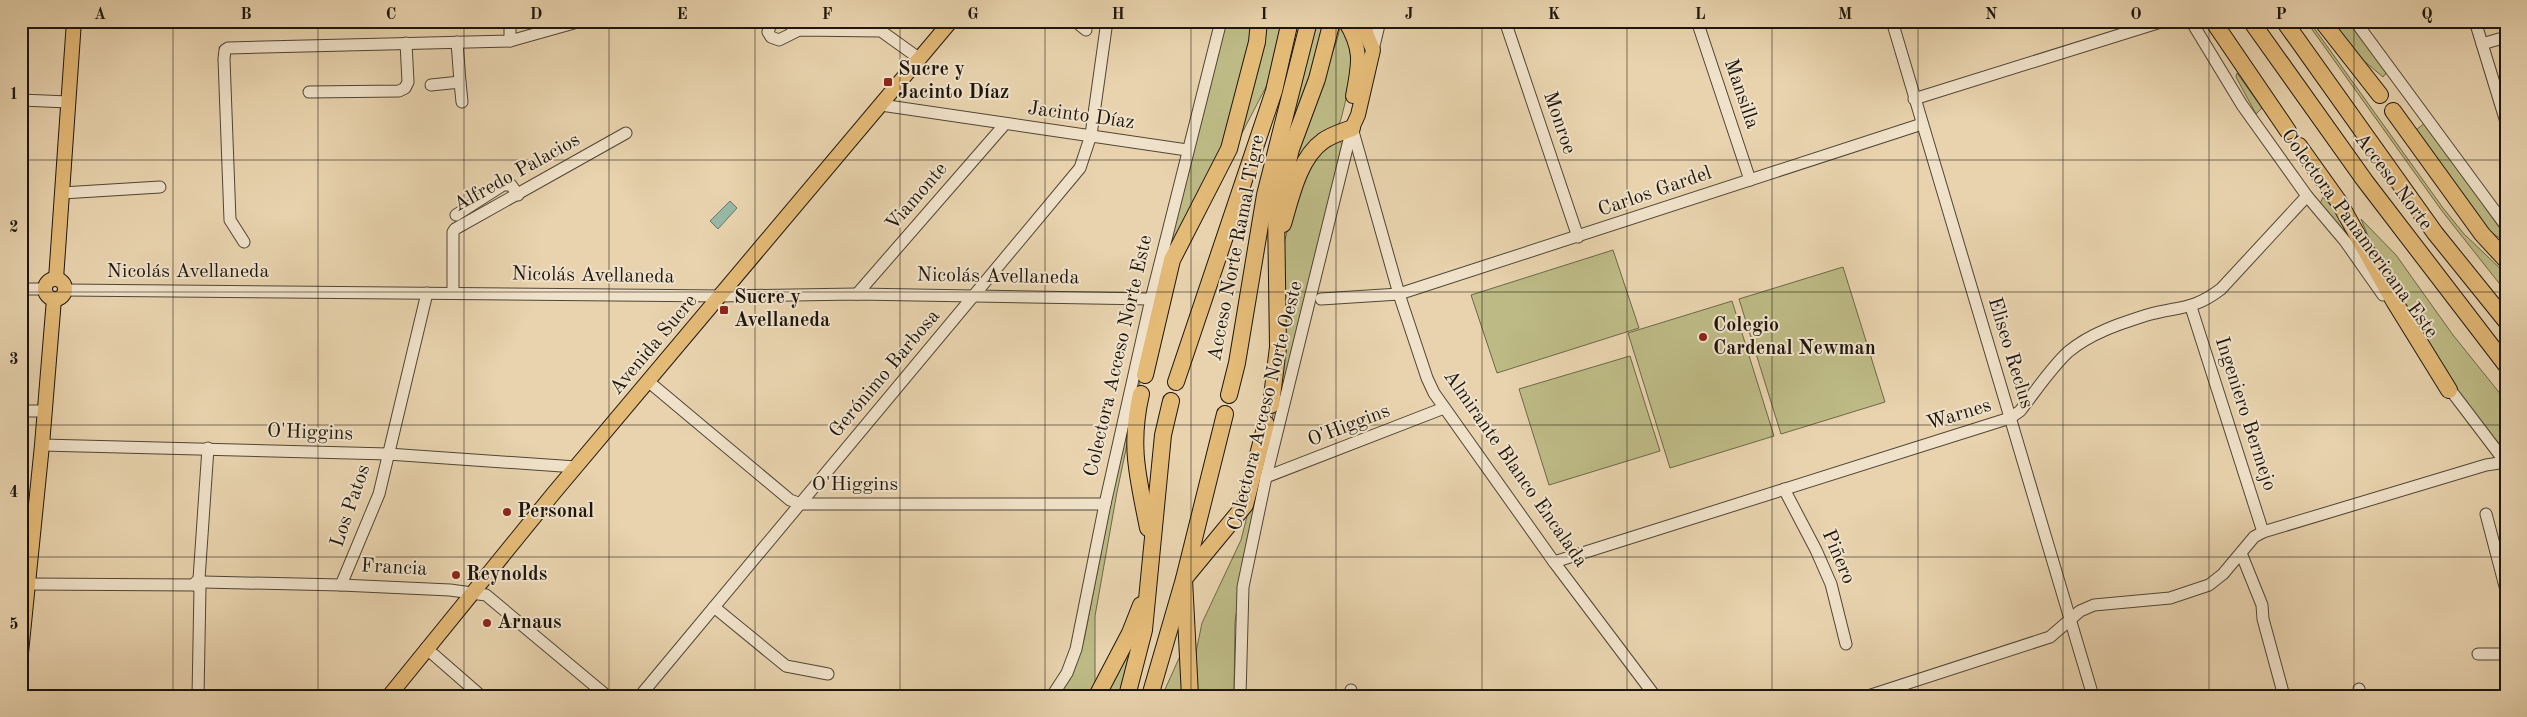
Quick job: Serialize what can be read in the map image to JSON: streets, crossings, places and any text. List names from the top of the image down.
{
  "streets": {
    "highway": ["Acceso Norte", "Acceso Norte Ramal Tigre"],
    "main road": ["Avenida Sucre", "Almirante Blanco Encalada"],
    "street": [
      "Mansilla",
      "Jacinto Díaz",
      "Monroe",
      "Alfredo Palacios",
      "Carlos Gardel",
      "Viamonte",
      "Colectora Panamericana Este",
      "Nicolás Avellaneda",
      "Eliseo Reclus",
      "Colectora Acceso Norte Este",
      "Gerónimo Barbosa",
      "Colectora Acceso Norte Oeste",
      "Ingeniero Bermejo",
      "Warnes",
      "O'Higgins",
      "Los Patos",
      "Piñero",
      "Francia"
    ]
  },
  "crossings": [
    ["Mansilla", "Carlos Gardel"],
    ["Jacinto Díaz", "Viamonte"],
    ["Jacinto Díaz", "Avenida Sucre"],
    ["Jacinto Díaz", "Colectora Acceso Norte Este"],
    ["Jacinto Díaz", "Gerónimo Barbosa"],
    ["Monroe", "Carlos Gardel"],
    ["Alfredo Palacios", "Nicolás Avellaneda"],
    ["Carlos Gardel", "Eliseo Reclus"],
    ["Carlos Gardel", "Almirante Blanco Encalada"],
    ["Viamonte", "Nicolás Avellaneda"],
    ["Colectora Panamericana Este", "Warnes"],
    ["Nicolás Avellaneda", "Avenida Sucre"],
    ["Nicolás Avellaneda", "Colectora Acceso Norte Este"],
    ["Nicolás Avellaneda", "Gerónimo Barbosa"],
    ["Nicolás Avellaneda", "Los Patos"],
    ["Avenida Sucre", "O'Higgins"],
    ["Avenida Sucre", "Francia"],
    ["Eliseo Reclus", "Warnes"],
    ["Colectora Acceso Norte Este", "O'Higgins"],
    ["Gerónimo Barbosa", "O'Higgins"],
    ["Colectora Acceso Norte Oeste", "O'Higgins"],
    ["Colectora Acceso Norte Oeste", "Almirante Blanco Encalada"],
    ["Ingeniero Bermejo", "Warnes"],
    ["Warnes", "Almirante Blanco Encalada"],
    ["Warnes", "Piñero"],
    ["O'Higgins", "Almirante Blanco Encalada"],
    ["O'Higgins", "Los Patos"],
    ["Los Patos", "Francia"]
  ],
  "places": {
    "transit": ["Sucre y Jacinto Díaz", "Sucre y Avellaneda"],
    "other": [
      "Colegio Cardenal Newman",
      "Personal",
      "Reynolds",
      "Arnaus"
    ]
  },
  "grid": {
    "columns": [
      "A",
      "B",
      "C",
      "D",
      "E",
      "F",
      "G",
      "H",
      "I",
      "J",
      "K",
      "L",
      "M",
      "N",
      "O",
      "P",
      "Q"
    ],
    "rows": [
      "1",
      "2",
      "3",
      "4",
      "5"
    ]
  }
}
